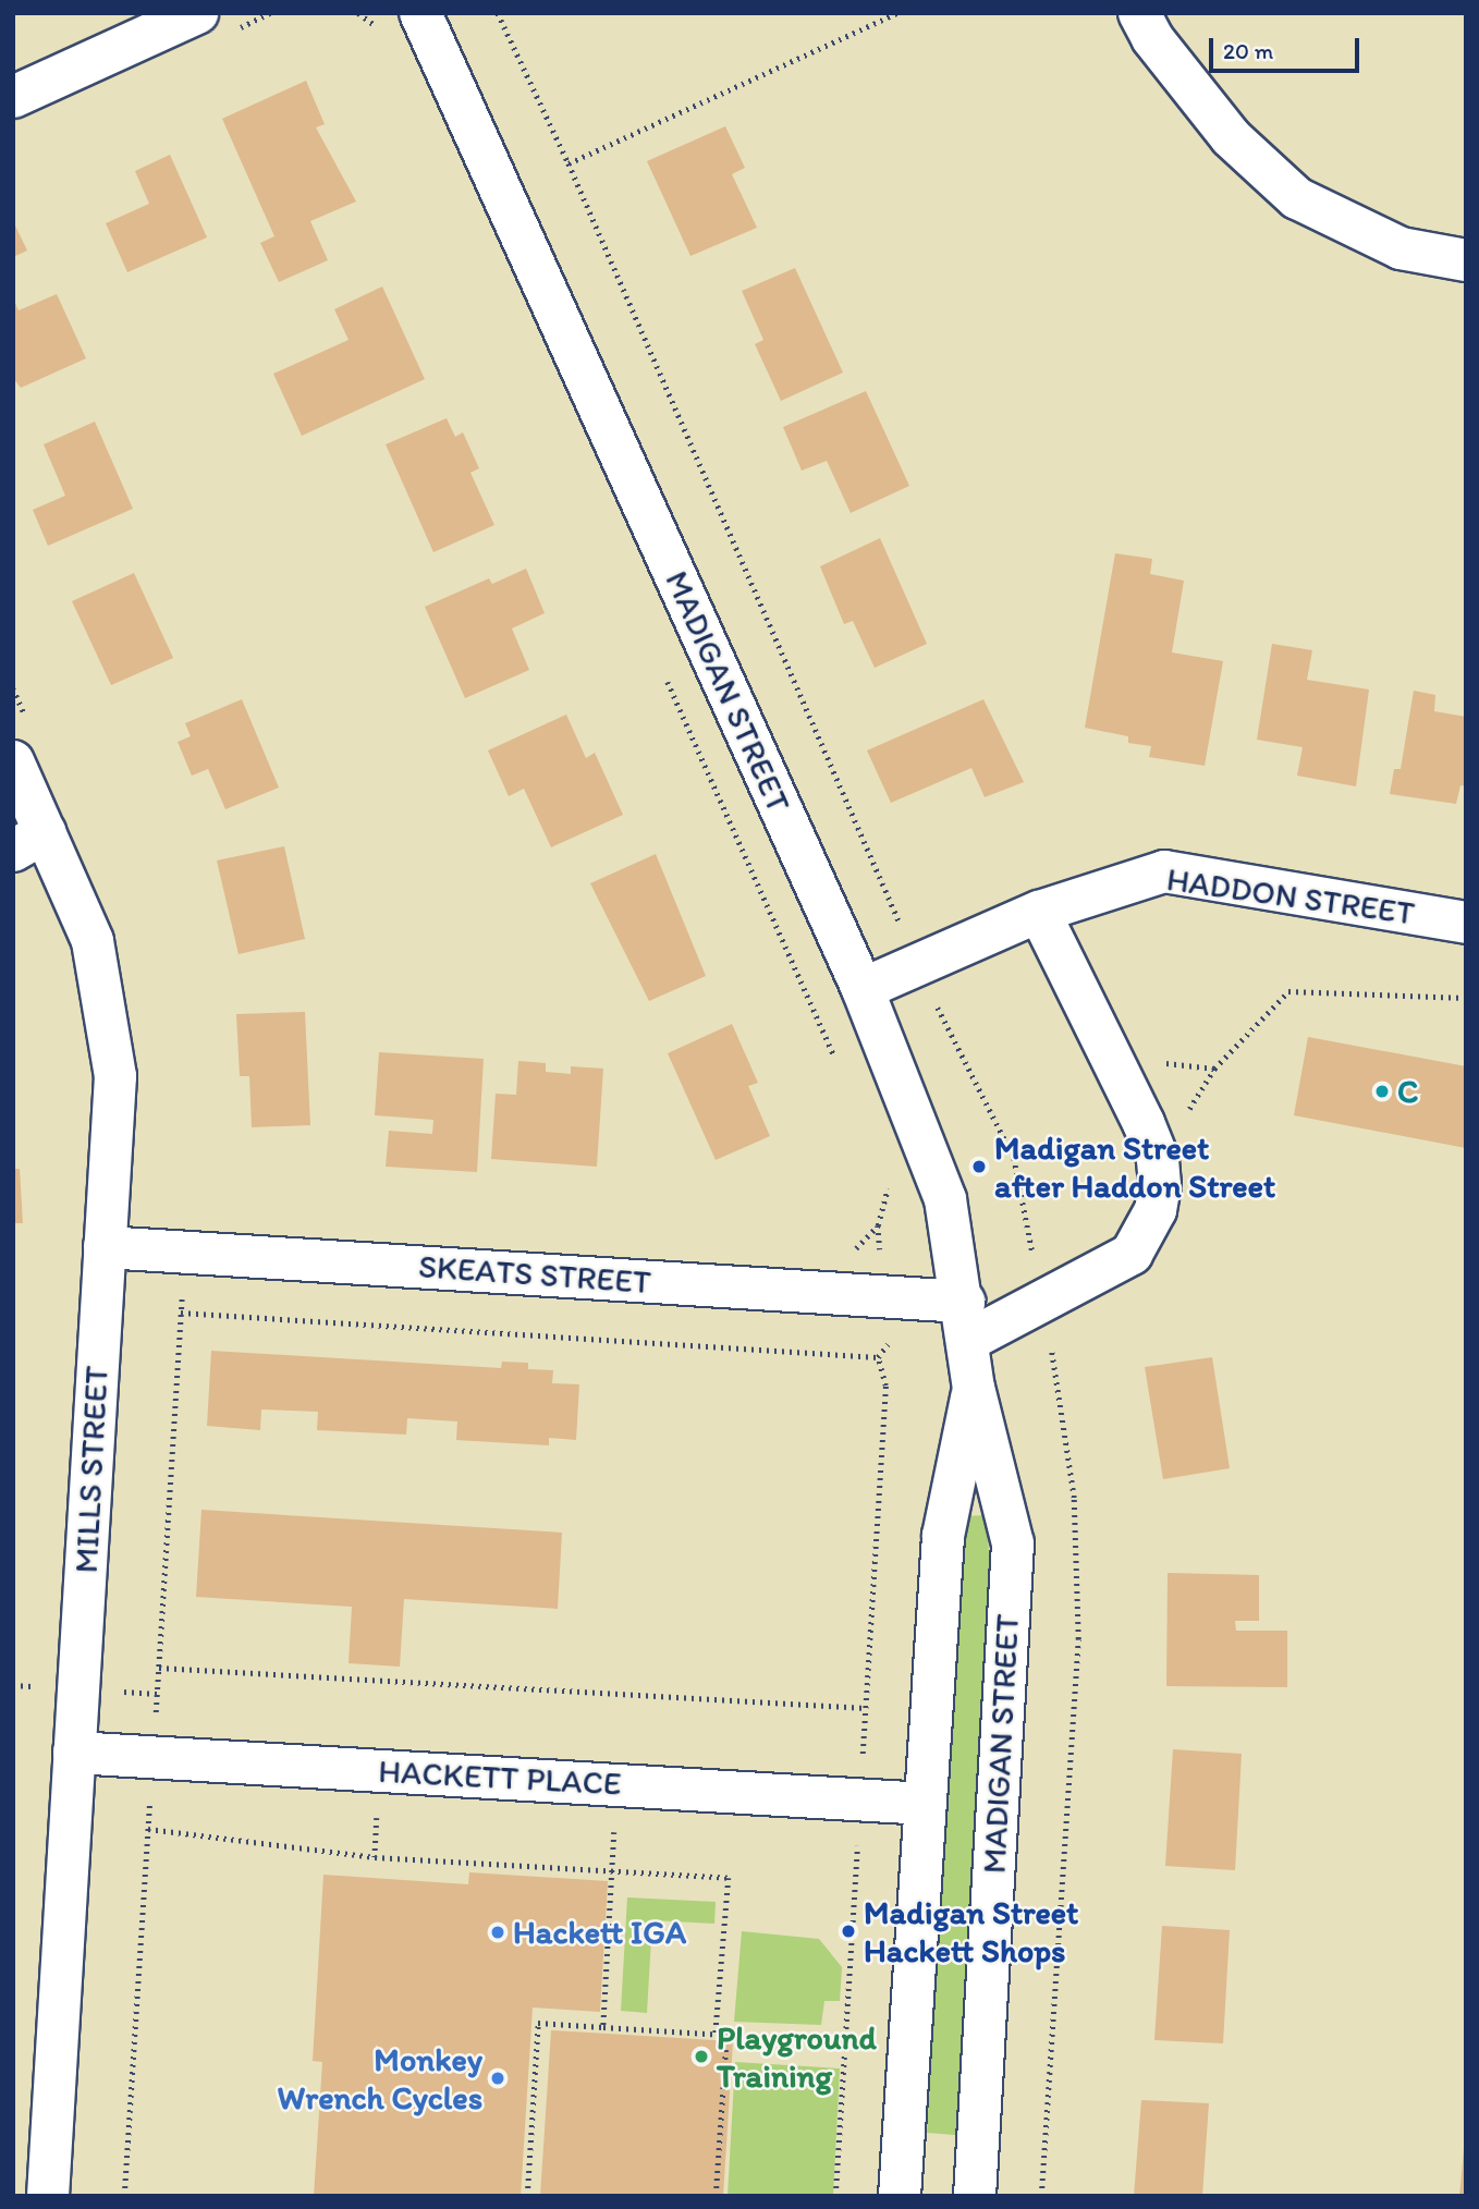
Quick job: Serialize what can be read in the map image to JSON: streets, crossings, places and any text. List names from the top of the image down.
{
  "streets": {
    "street": [
      "MADIGAN STREET",
      "HADDON STREET",
      "SKEATS STREET",
      "MILLS STREET",
      "HACKETT PLACE"
    ]
  },
  "crossings": [
    ["MADIGAN STREET", "HADDON STREET"],
    ["MADIGAN STREET", "SKEATS STREET"],
    ["MADIGAN STREET", "HACKETT PLACE"],
    ["SKEATS STREET", "MILLS STREET"],
    ["MILLS STREET", "HACKETT PLACE"]
  ],
  "places": [
    "C",
    "Madigan Street after Haddon Street",
    "Madigan Street Hackett Shops",
    "Hackett IGA",
    "Playground Training",
    "Monkey Wrench Cycles"
  ],
  "scale_bar": "20 m"
}
